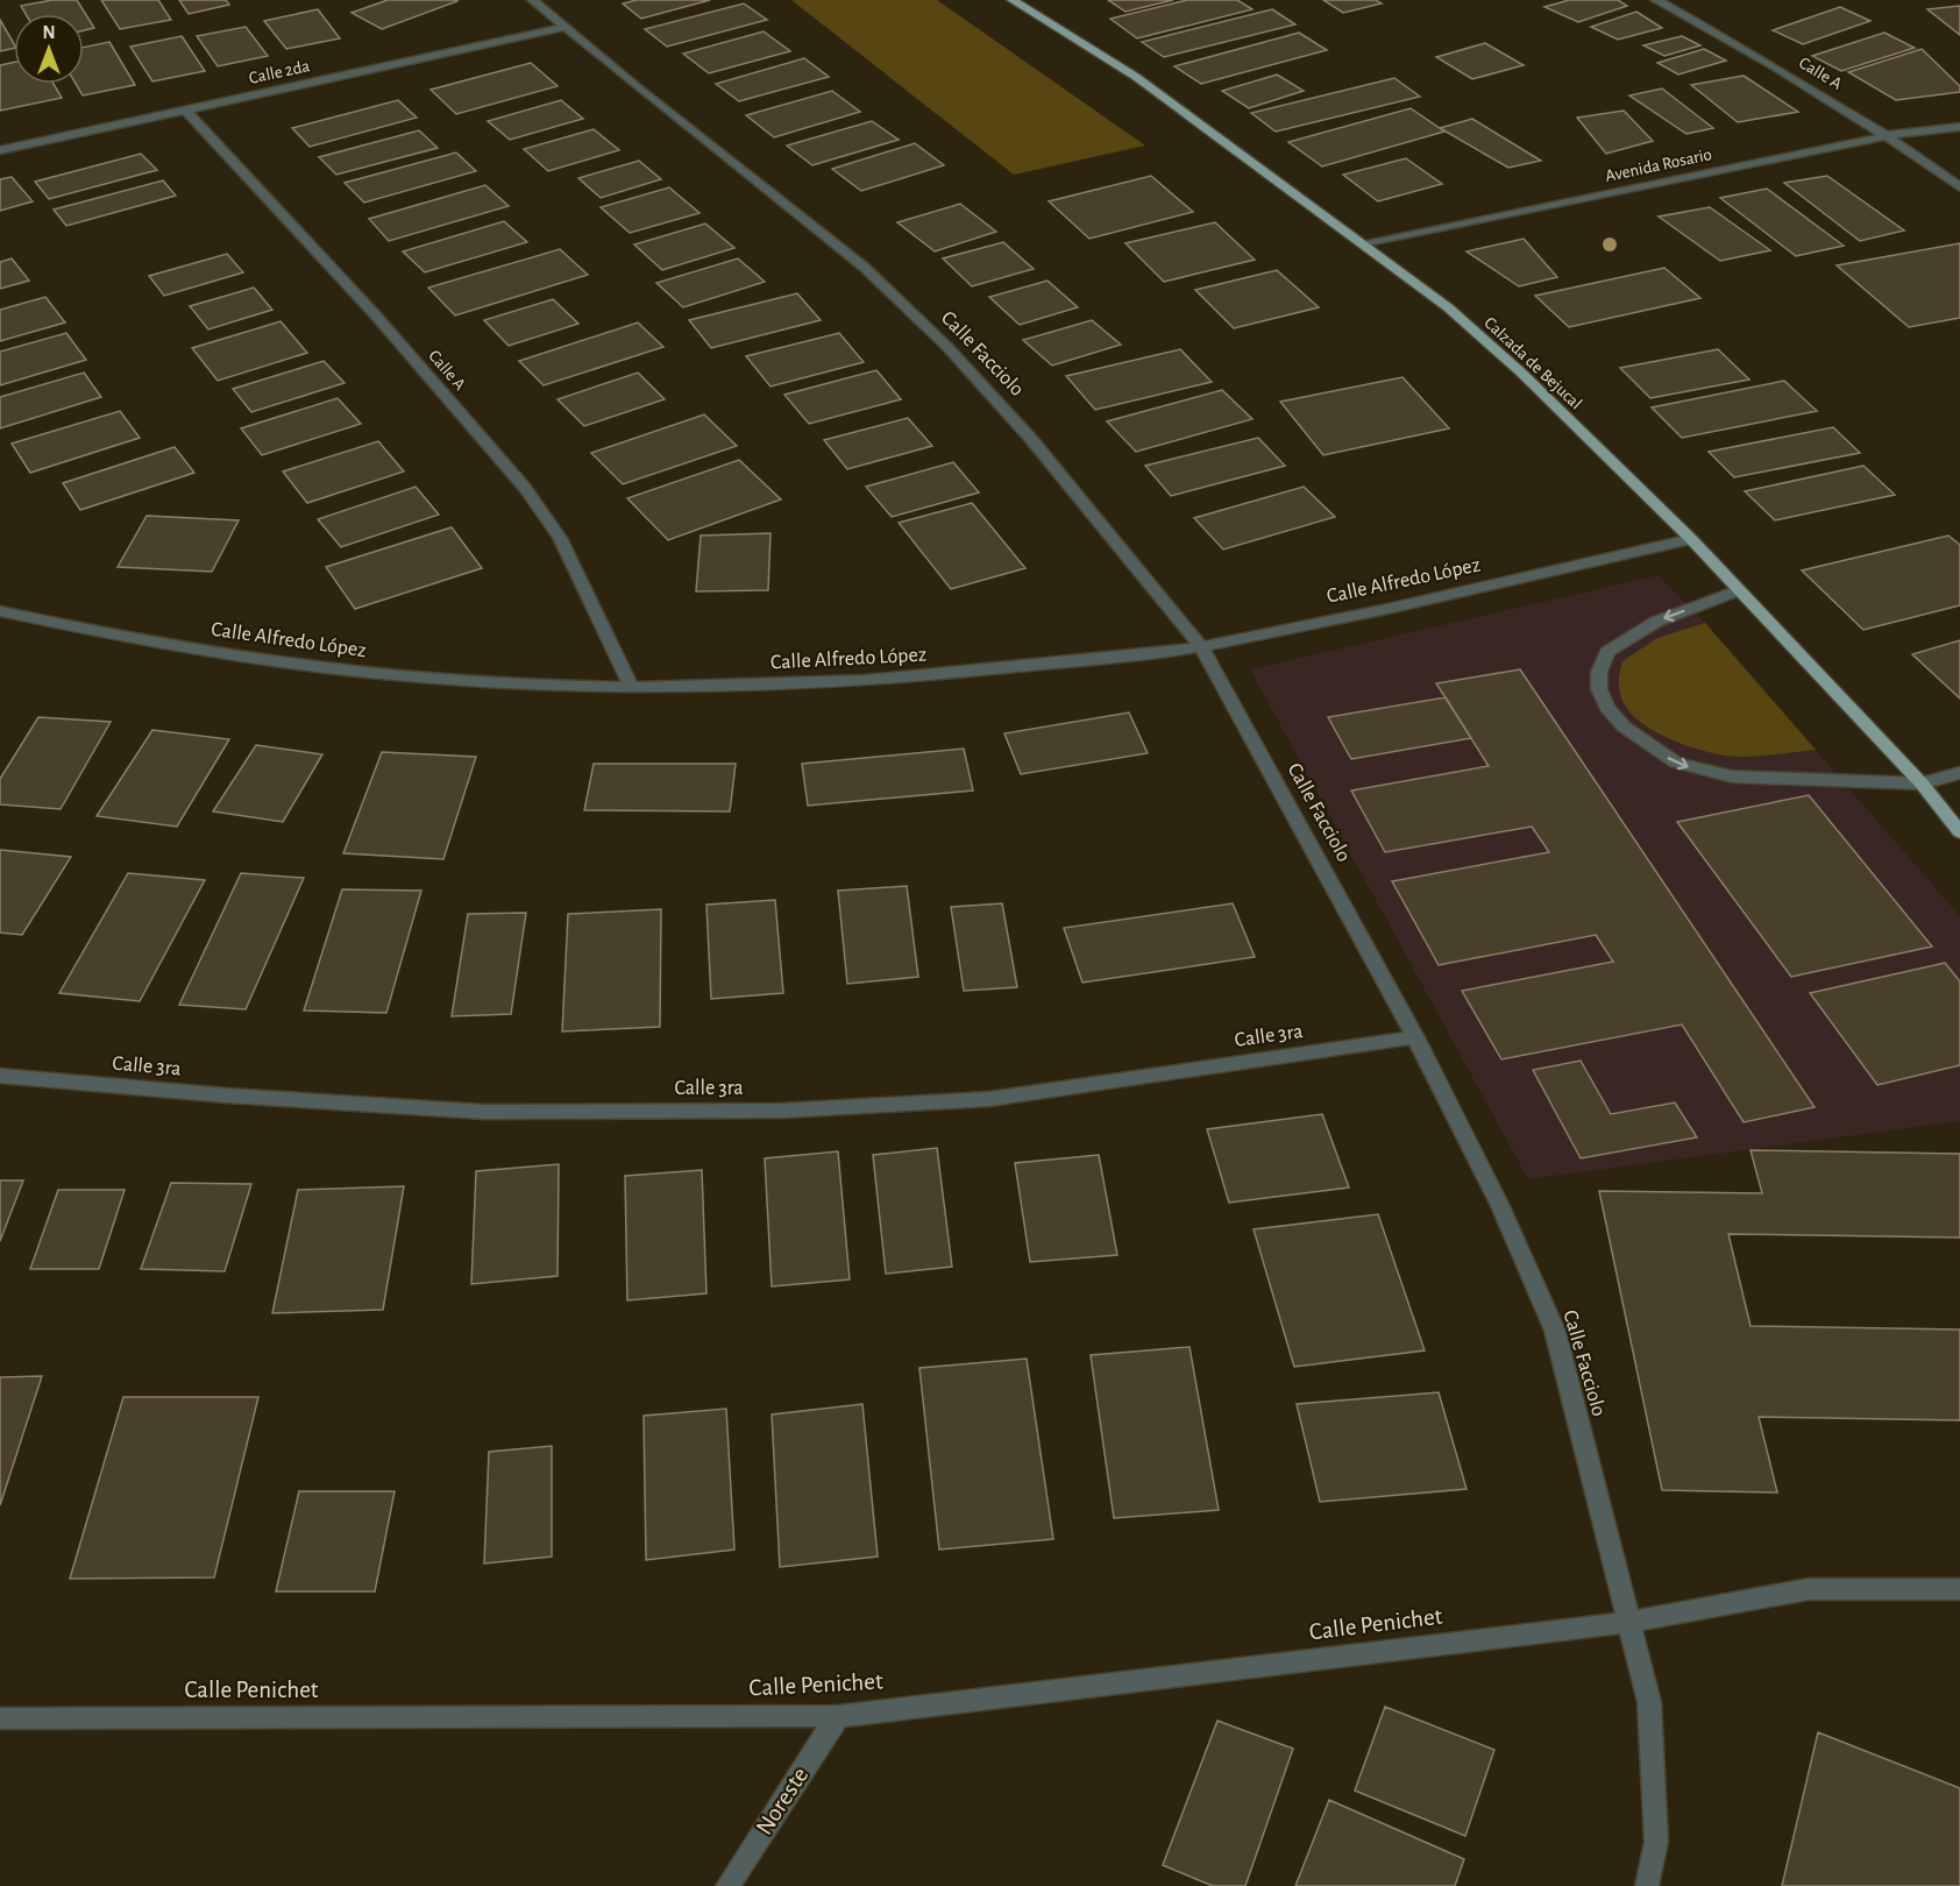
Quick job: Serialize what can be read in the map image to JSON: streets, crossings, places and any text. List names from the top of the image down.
{
  "streets": {
    "main road": ["Calzada de Bejucal"],
    "street": [
      "Calle 2da",
      "Calle A",
      "Avenida Rosario",
      "Calle Facciolo",
      "Calle Alfredo López",
      "Calle 3ra",
      "Calle Penichet",
      "Noreste"
    ]
  },
  "crossings": [
    ["Calle 2da", "Calle A"],
    ["Calle 2da", "Calle Facciolo"],
    ["Calle A", "Avenida Rosario"],
    ["Calle A", "Calle Alfredo López"],
    ["Avenida Rosario", "Calzada de Bejucal"],
    ["Calle Facciolo", "Calle Alfredo López"],
    ["Calle Facciolo", "Calle 3ra"],
    ["Calle Facciolo", "Calle Penichet"],
    ["Calzada de Bejucal", "Calle Alfredo López"],
    ["Calle Penichet", "Noreste"]
  ],
  "north": "top"
}
